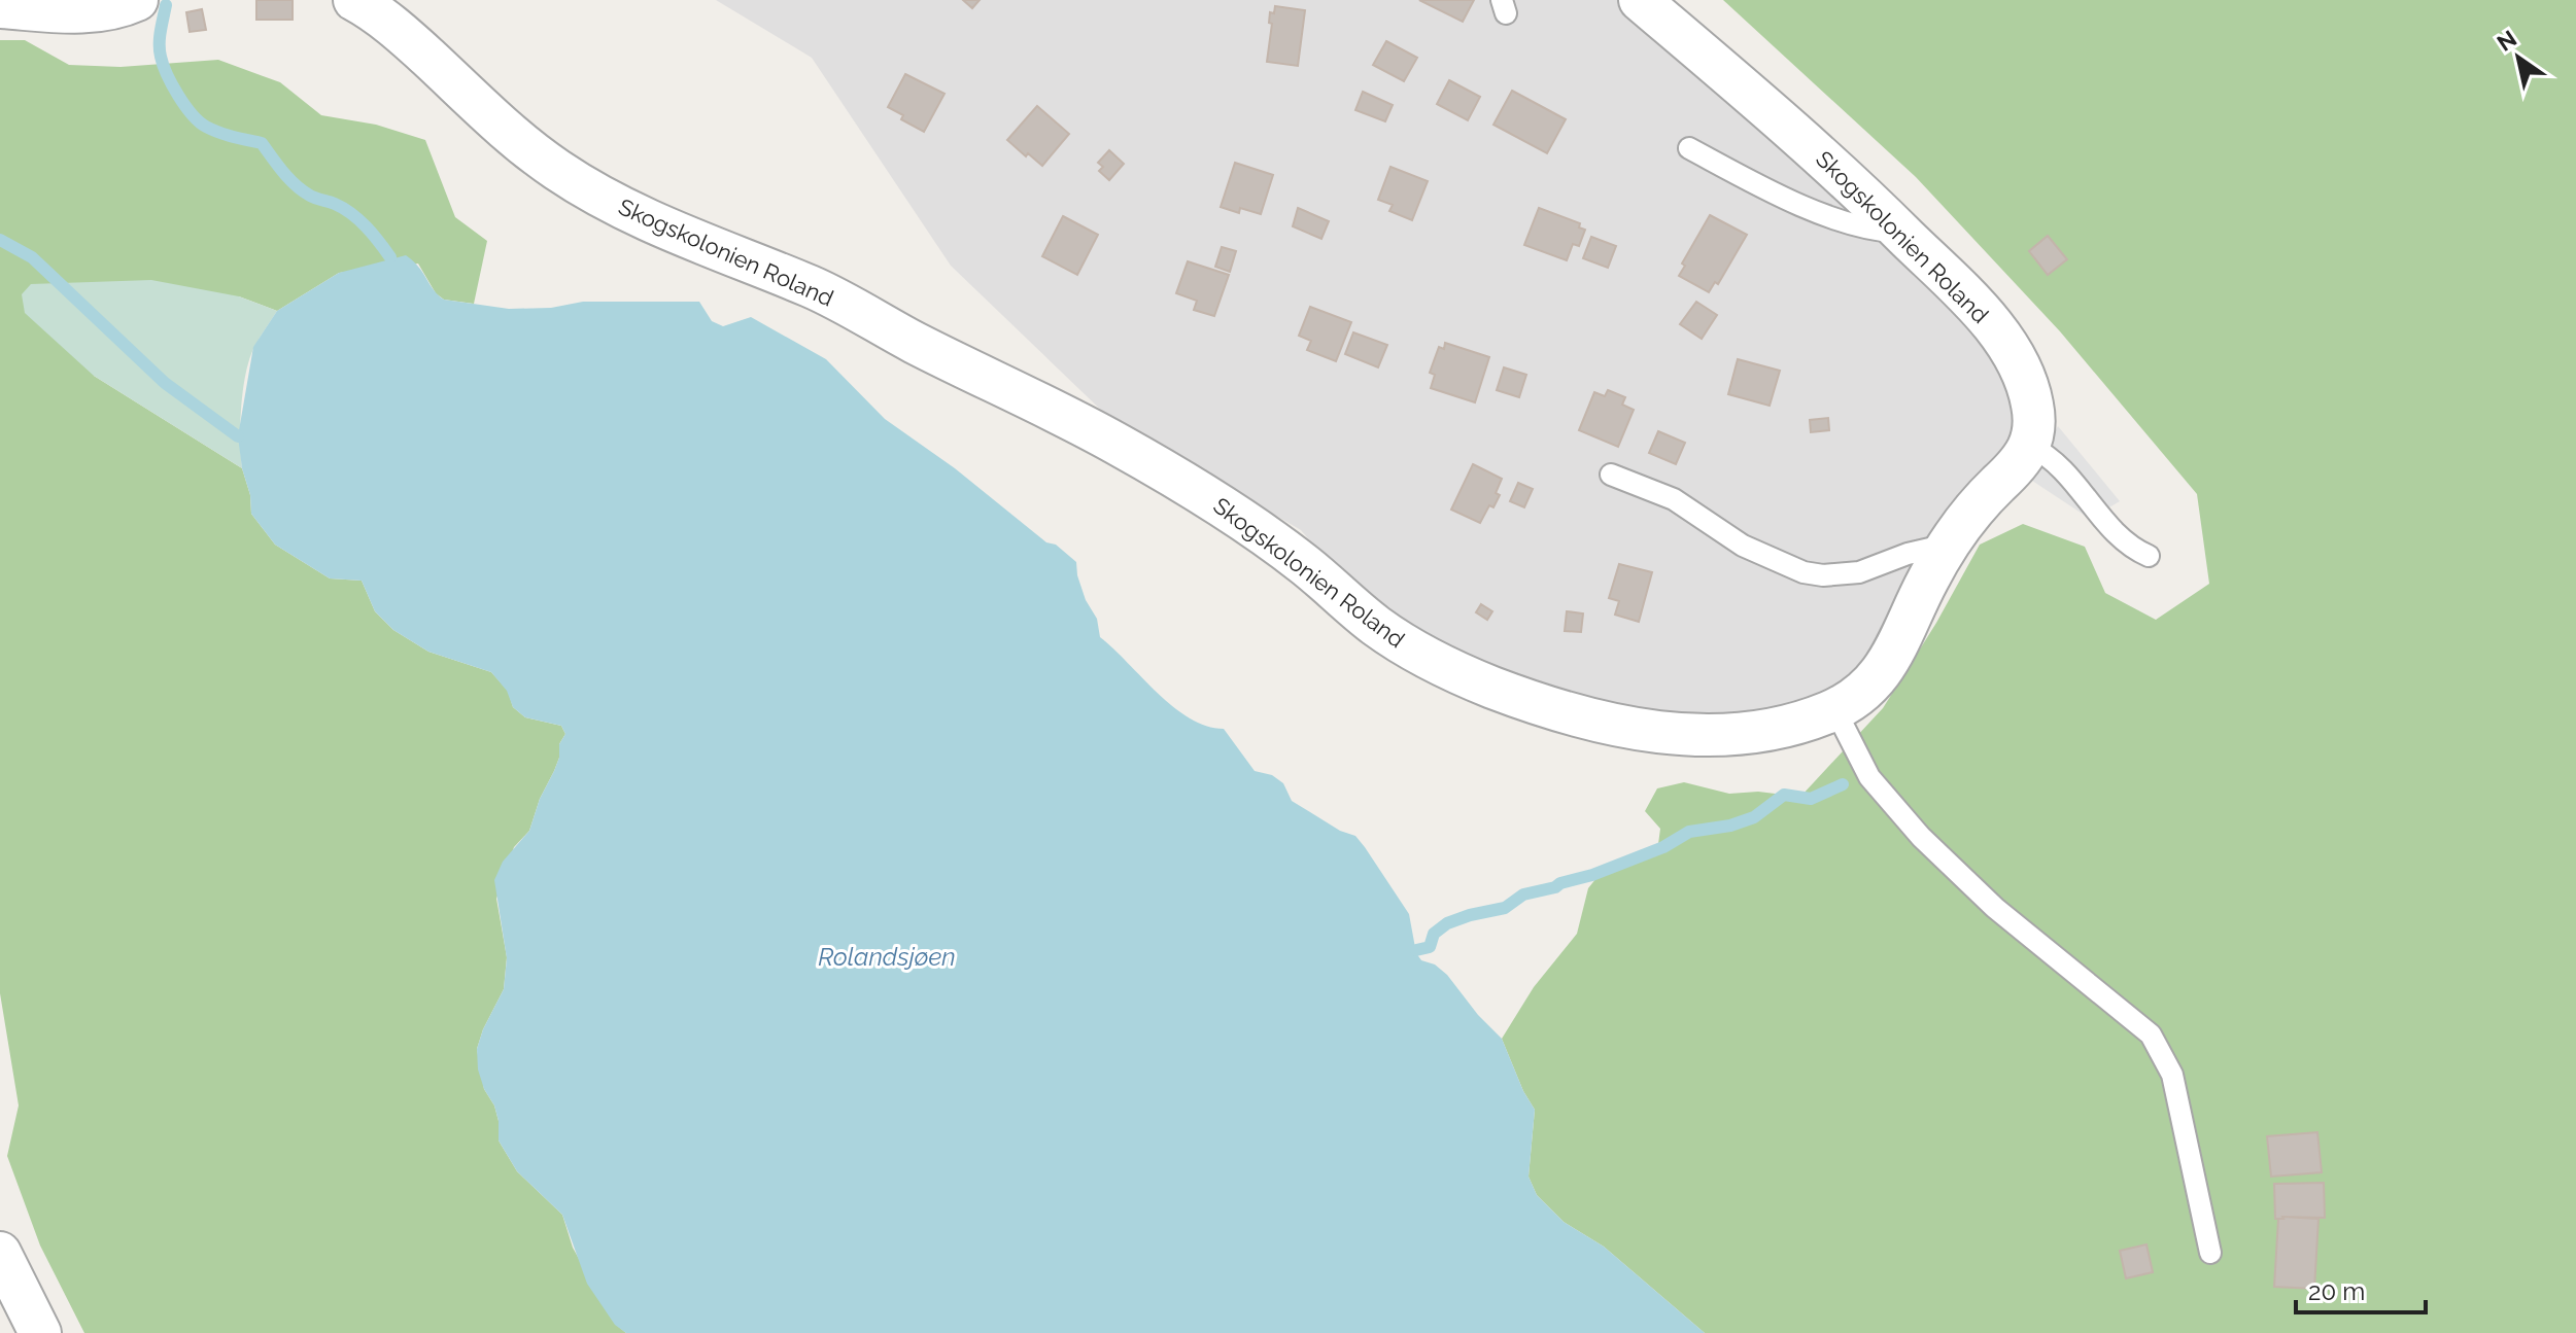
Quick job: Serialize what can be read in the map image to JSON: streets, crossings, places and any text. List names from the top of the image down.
{
  "streets": {
    "street": ["Skogskolonien Roland"]
  },
  "water": ["Rolandsjøen"],
  "scale_bar": "20 m",
  "north": "top left"
}
